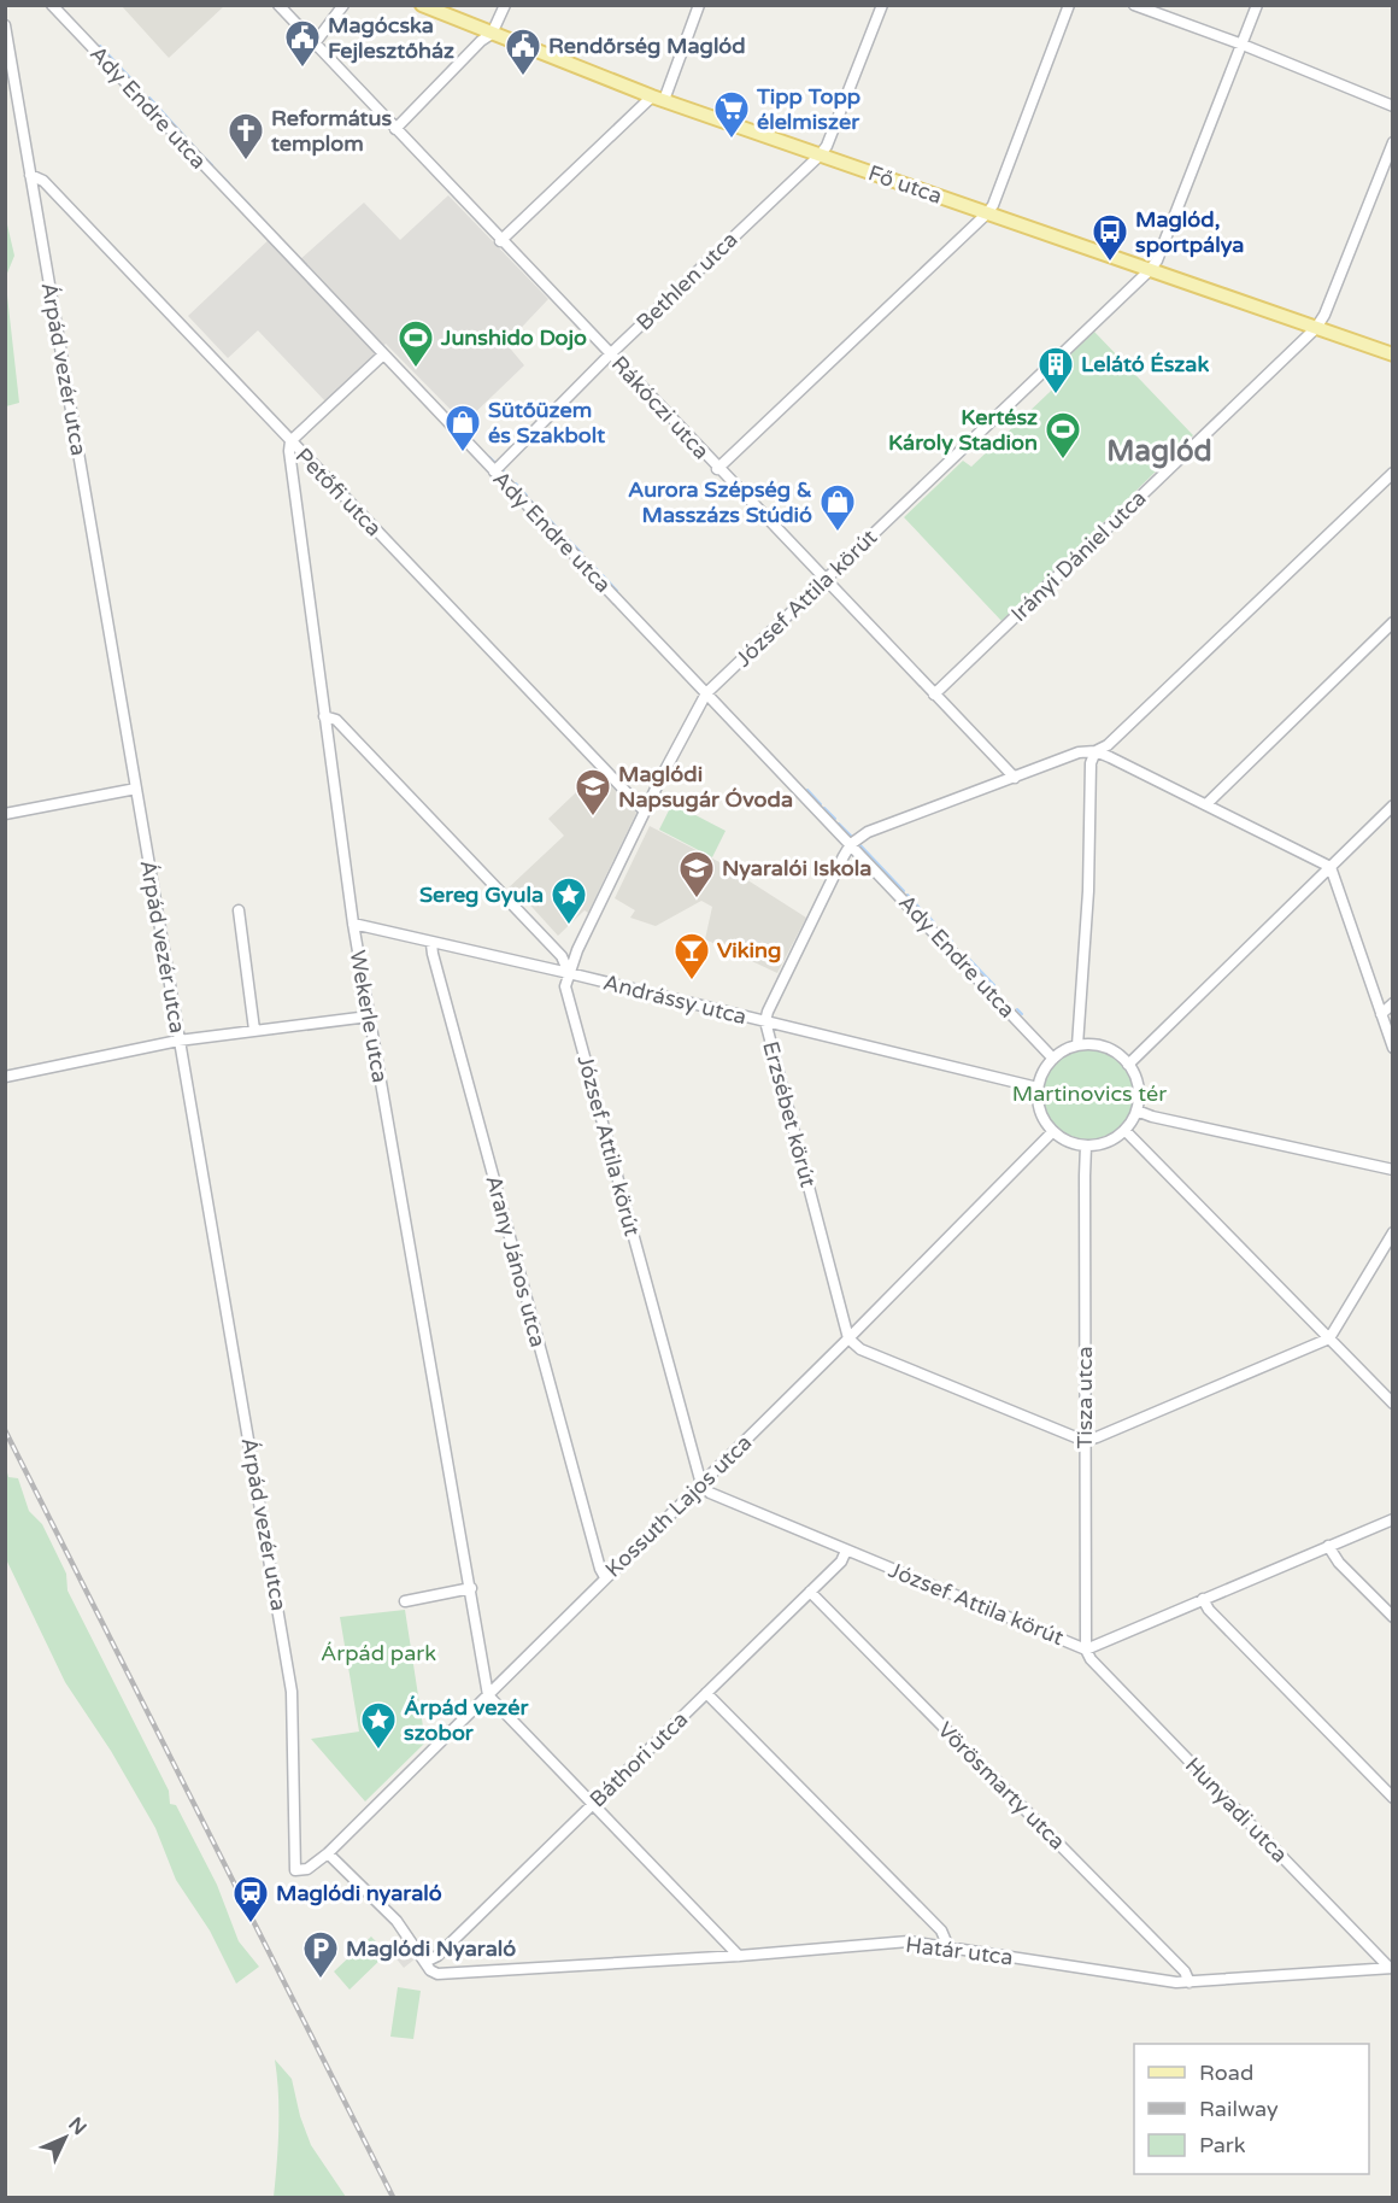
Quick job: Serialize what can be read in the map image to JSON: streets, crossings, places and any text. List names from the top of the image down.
{
  "streets": {
    "main road": ["Fő utca"],
    "street": [
      "Ady Endre utca",
      "Bethlen utca",
      "Árpád vezér utca",
      "Rákóczi utca",
      "Petőfi utca",
      "Irányi Dániel utca",
      "József Attila körút",
      "Andrássy utca",
      "Wekerle utca",
      "Erzsébet körút",
      "Arany János utca",
      "Tisza utca",
      "Kossuth Lajos utca",
      "Báthori utca",
      "Vörösmarty utca",
      "Hunyadi utca",
      "Határ utca"
    ]
  },
  "crossings": [
    ["Ady Endre utca", "Bethlen utca"],
    ["Ady Endre utca", "József Attila körút"],
    ["Ady Endre utca", "Andrássy utca"],
    ["Ady Endre utca", "Erzsébet körút"],
    ["Ady Endre utca", "Tisza utca"],
    ["Ady Endre utca", "Kossuth Lajos utca"],
    ["Fő utca", "Bethlen utca"],
    ["Fő utca", "Irányi Dániel utca"],
    ["Fő utca", "József Attila körút"],
    ["Bethlen utca", "Rákóczi utca"],
    ["Árpád vezér utca", "Petőfi utca"],
    ["Árpád vezér utca", "Kossuth Lajos utca"],
    ["Rákóczi utca", "Irányi Dániel utca"],
    ["Rákóczi utca", "József Attila körút"],
    ["Petőfi utca", "József Attila körút"],
    ["Petőfi utca", "Wekerle utca"],
    ["József Attila körút", "Andrássy utca"],
    ["József Attila körút", "Tisza utca"],
    ["József Attila körút", "Kossuth Lajos utca"],
    ["József Attila körút", "Báthori utca"],
    ["József Attila körút", "Hunyadi utca"],
    ["Andrássy utca", "Wekerle utca"],
    ["Andrássy utca", "Erzsébet körút"],
    ["Andrássy utca", "Arany János utca"],
    ["Andrássy utca", "Tisza utca"],
    ["Andrássy utca", "Kossuth Lajos utca"],
    ["Wekerle utca", "Kossuth Lajos utca"],
    ["Erzsébet körút", "Kossuth Lajos utca"],
    ["Arany János utca", "Kossuth Lajos utca"],
    ["Tisza utca", "Kossuth Lajos utca"],
    ["Tisza utca", "Hunyadi utca"],
    ["Báthori utca", "Vörösmarty utca"],
    ["Báthori utca", "Határ utca"],
    ["Vörösmarty utca", "Határ utca"],
    ["Hunyadi utca", "Határ utca"]
  ],
  "districts": ["Maglód"],
  "parks": ["Martinovics tér", "Árpád park"],
  "places": {
    "public building": ["Magócska Fejlesztőház", "Rendőrség Maglód"],
    "supermarket": ["Tipp Topp élelmiszer"],
    "church": ["Református templom"],
    "bus stop": ["Maglód, sportpálya"],
    "sports": ["Junshido Dojo", "Kertész Károly Stadion"],
    "building": ["Lelátó Észak"],
    "shop": ["Sütőüzem és Szakbolt", "Aurora Szépség & Masszázs Stúdió"],
    "school or university": ["Maglódi Napsugár Óvoda", "Nyaralói Iskola"],
    "place": ["Sereg Gyula", "Árpád vezér szobor"],
    "bar": ["Viking"],
    "station": ["Maglódi nyaraló"],
    "parking": ["Maglódi Nyaraló"]
  },
  "legend": ["Road", "Railway", "Park"],
  "north": "top right"
}
